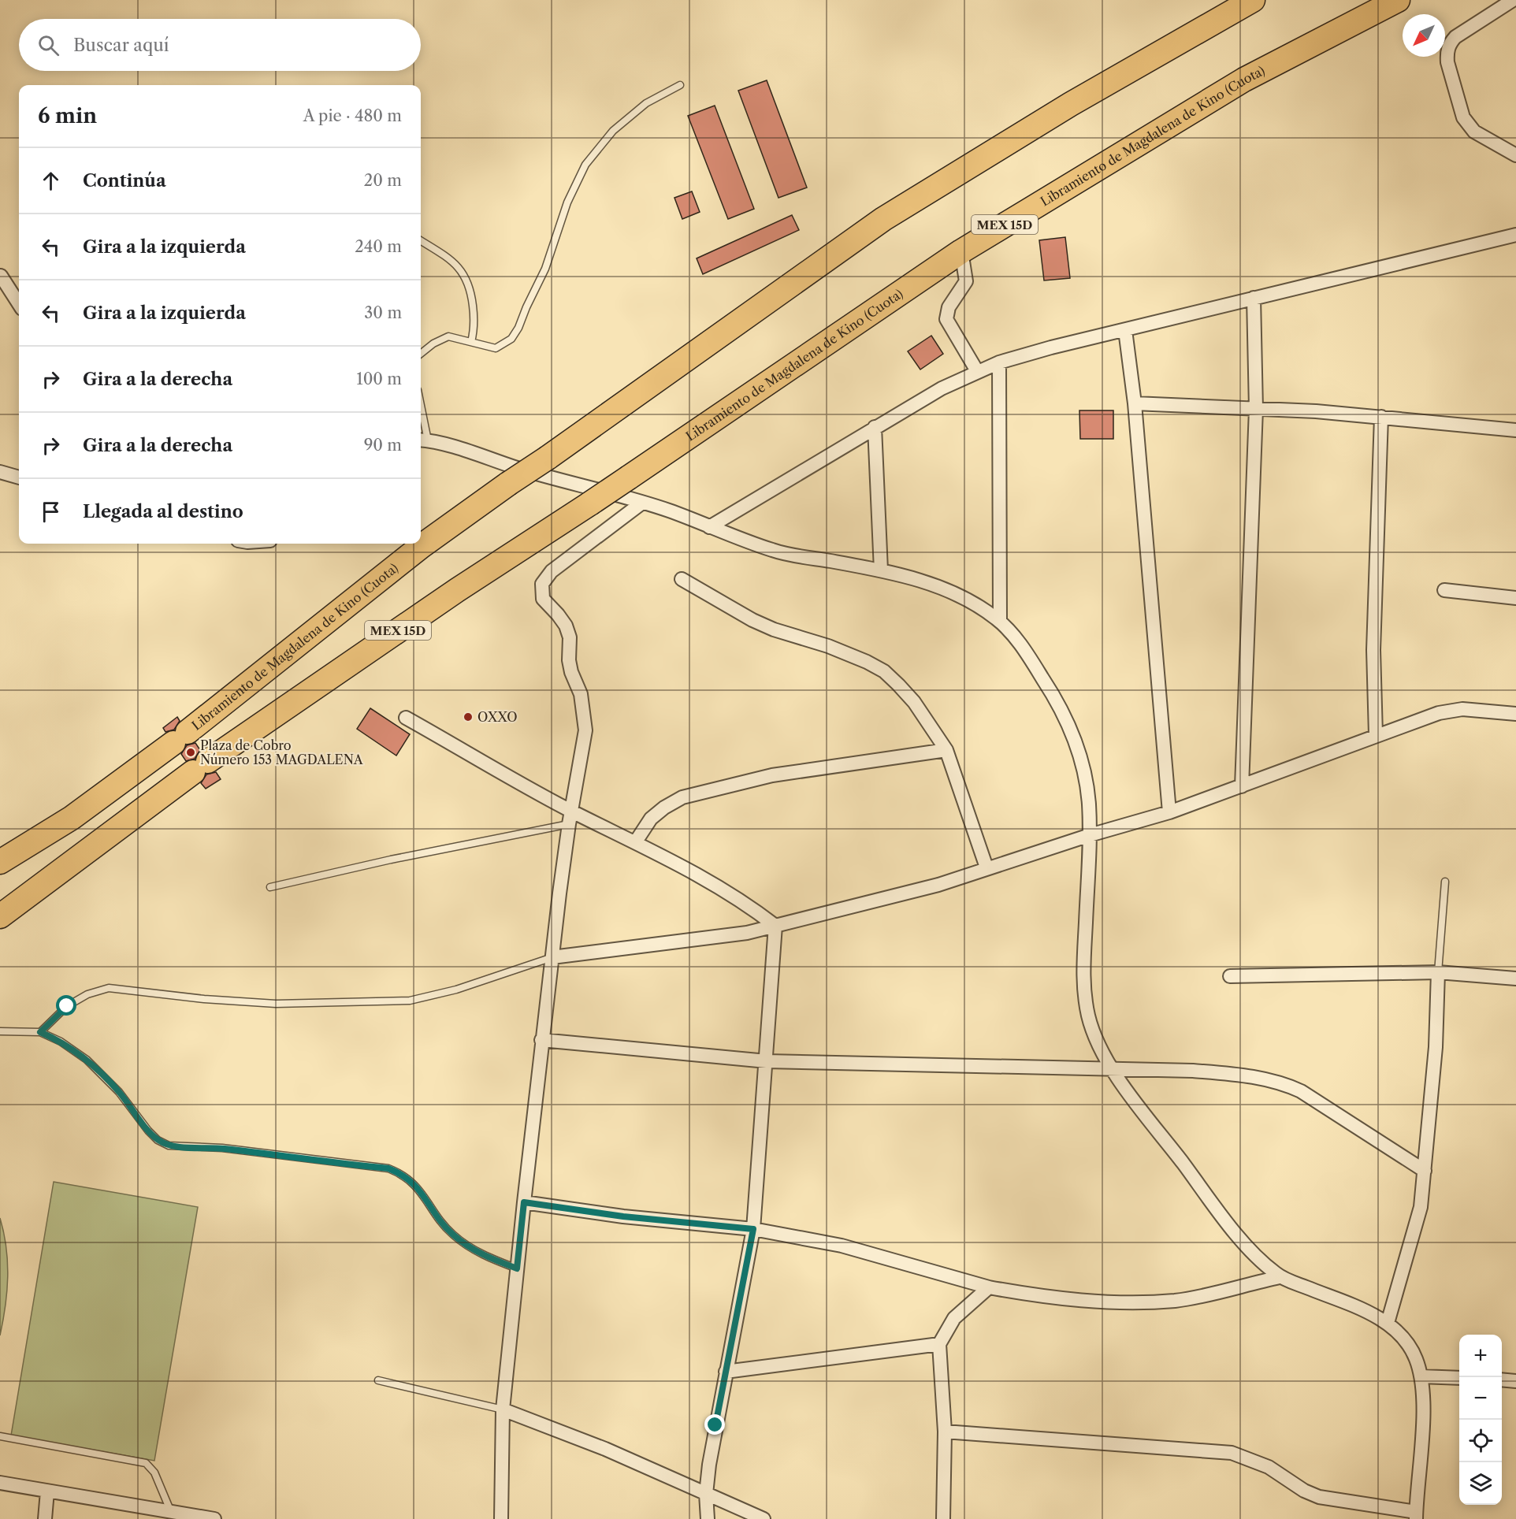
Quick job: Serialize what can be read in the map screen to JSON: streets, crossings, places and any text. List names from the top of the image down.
{
  "streets": {
    "highway": ["Libramiento de Magdalena de Kino (Cuota)", "MEX 15D"]
  },
  "places": ["OXXO", "Plaza de Cobro Número 153 MAGDALENA"],
  "north": "bottom left",
  "page": {
    "search": "Buscar aquí",
    "heading": ["6 min", "A pie · 480 m"],
    "list": [
      ["Continúa", "20 m"],
      ["Gira a la izquierda", "240 m"],
      ["Gira a la izquierda", "30 m"],
      ["Gira a la derecha", "100 m"],
      ["Gira a la derecha", "90 m"],
      "Llegada al destino"
    ],
    "map_buttons": ["+", "−"]
  }
}
